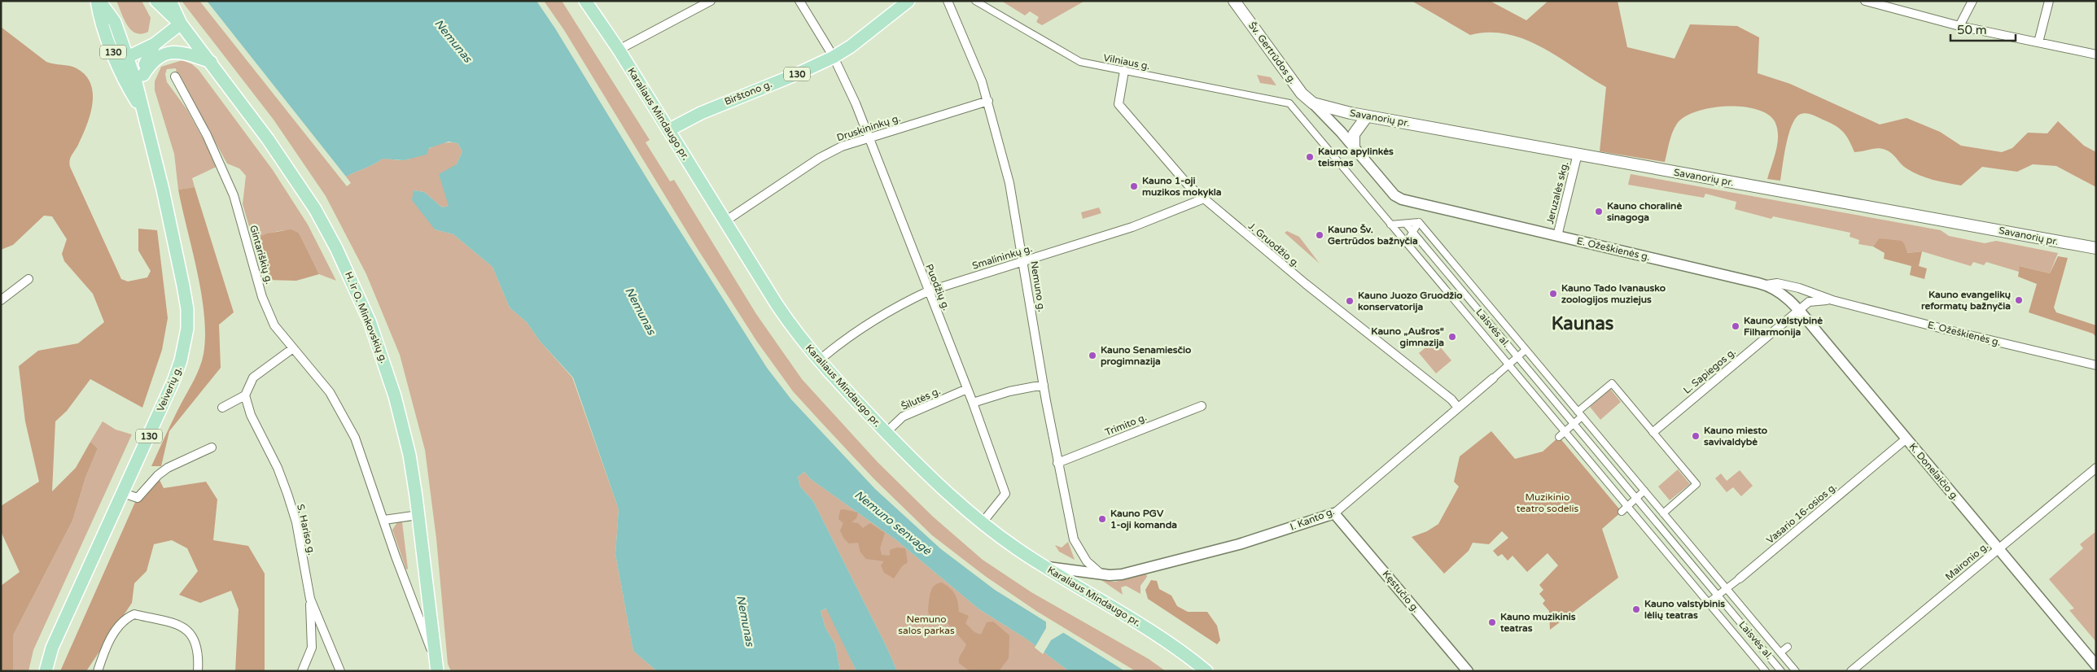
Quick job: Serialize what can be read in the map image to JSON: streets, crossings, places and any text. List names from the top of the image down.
{
  "streets": {
    "main road": [
      "130",
      "Šv. Gertrūdos g.",
      "Birštono g.",
      "Karaliaus Mindaugo pr.",
      "Savanorių pr.",
      "H. ir O. Minkovskių g.",
      "Veiverių g."
    ],
    "street": [
      "Vilniaus g.",
      "Druskininkų g.",
      "Jeruzalės skg.",
      "J. Gruodžio g.",
      "E. Ožeškienės g.",
      "Gintariškių g.",
      "Smalininkų g.",
      "Nemuno g.",
      "Puodžių g.",
      "Laisvės al.",
      "L. Sapiegos g.",
      "Šilutės g.",
      "Trimito g.",
      "K. Donelaičio g.",
      "Vasario 16-osios g.",
      "I. Kanto g.",
      "S. Hariso g.",
      "Maironio g.",
      "Kęstučio g."
    ]
  },
  "crossings": [
    ["Šv. Gertrūdos g.", "Savanorių pr."],
    ["Vilniaus g.", "J. Gruodžio g."],
    ["Vilniaus g.", "Laisvės al."],
    ["Birštono g.", "Karaliaus Mindaugo pr."],
    ["Birštono g.", "Puodžių g."],
    ["Karaliaus Mindaugo pr.", "Druskininkų g."],
    ["Karaliaus Mindaugo pr.", "Smalininkų g."],
    ["Karaliaus Mindaugo pr.", "Puodžių g."],
    ["Karaliaus Mindaugo pr.", "Šilutės g."],
    ["Karaliaus Mindaugo pr.", "I. Kanto g."],
    ["Savanorių pr.", "Jeruzalės skg."],
    ["Druskininkų g.", "Nemuno g."],
    ["Druskininkų g.", "Puodžių g."],
    ["Jeruzalės skg.", "E. Ožeškienės g."],
    ["J. Gruodžio g.", "Smalininkų g."],
    ["J. Gruodžio g.", "I. Kanto g."],
    ["E. Ožeškienės g.", "L. Sapiegos g."],
    ["E. Ožeškienės g.", "K. Donelaičio g."],
    ["Gintariškių g.", "H. ir O. Minkovskių g."],
    ["Smalininkų g.", "Nemuno g."],
    ["Smalininkų g.", "Puodžių g."],
    ["Nemuno g.", "Trimito g."],
    ["Nemuno g.", "I. Kanto g."],
    ["Puodžių g.", "Šilutės g."],
    ["Laisvės al.", "Vasario 16-osios g."],
    ["Laisvės al.", "I. Kanto g."],
    ["L. Sapiegos g.", "K. Donelaičio g."],
    ["K. Donelaičio g.", "Vasario 16-osios g."],
    ["K. Donelaičio g.", "Maironio g."],
    ["I. Kanto g.", "Kęstučio g."]
  ],
  "districts": ["Kaunas"],
  "water": ["Nemunas", "Nemuno senvagė"],
  "parks": ["Muzikinio teatro sodelis", "Nemuno salos parkas"],
  "places": [
    "Kauno apylinkės teismas",
    "Kauno 1-oji muzikos mokykla",
    "Kauno choralinė sinagoga",
    "Kauno Šv. Gertrūdos bažnyčia",
    "Kauno Tado Ivanausko zoologijos muziejus",
    "Kauno evangelikų reformatų bažnyčia",
    "Kauno Juozo Gruodžio konservatorija",
    "Kauno valstybinė Filharmonija",
    "Kauno „Aušros“ gimnazija",
    "Kauno Senamiesčio progimnazija",
    "Kauno miesto savivaldybė",
    "Kauno PGV 1-oji komanda",
    "Kauno valstybinis lėlių teatras",
    "Kauno muzikinis teatras"
  ],
  "scale_bar": "50 m"
}
